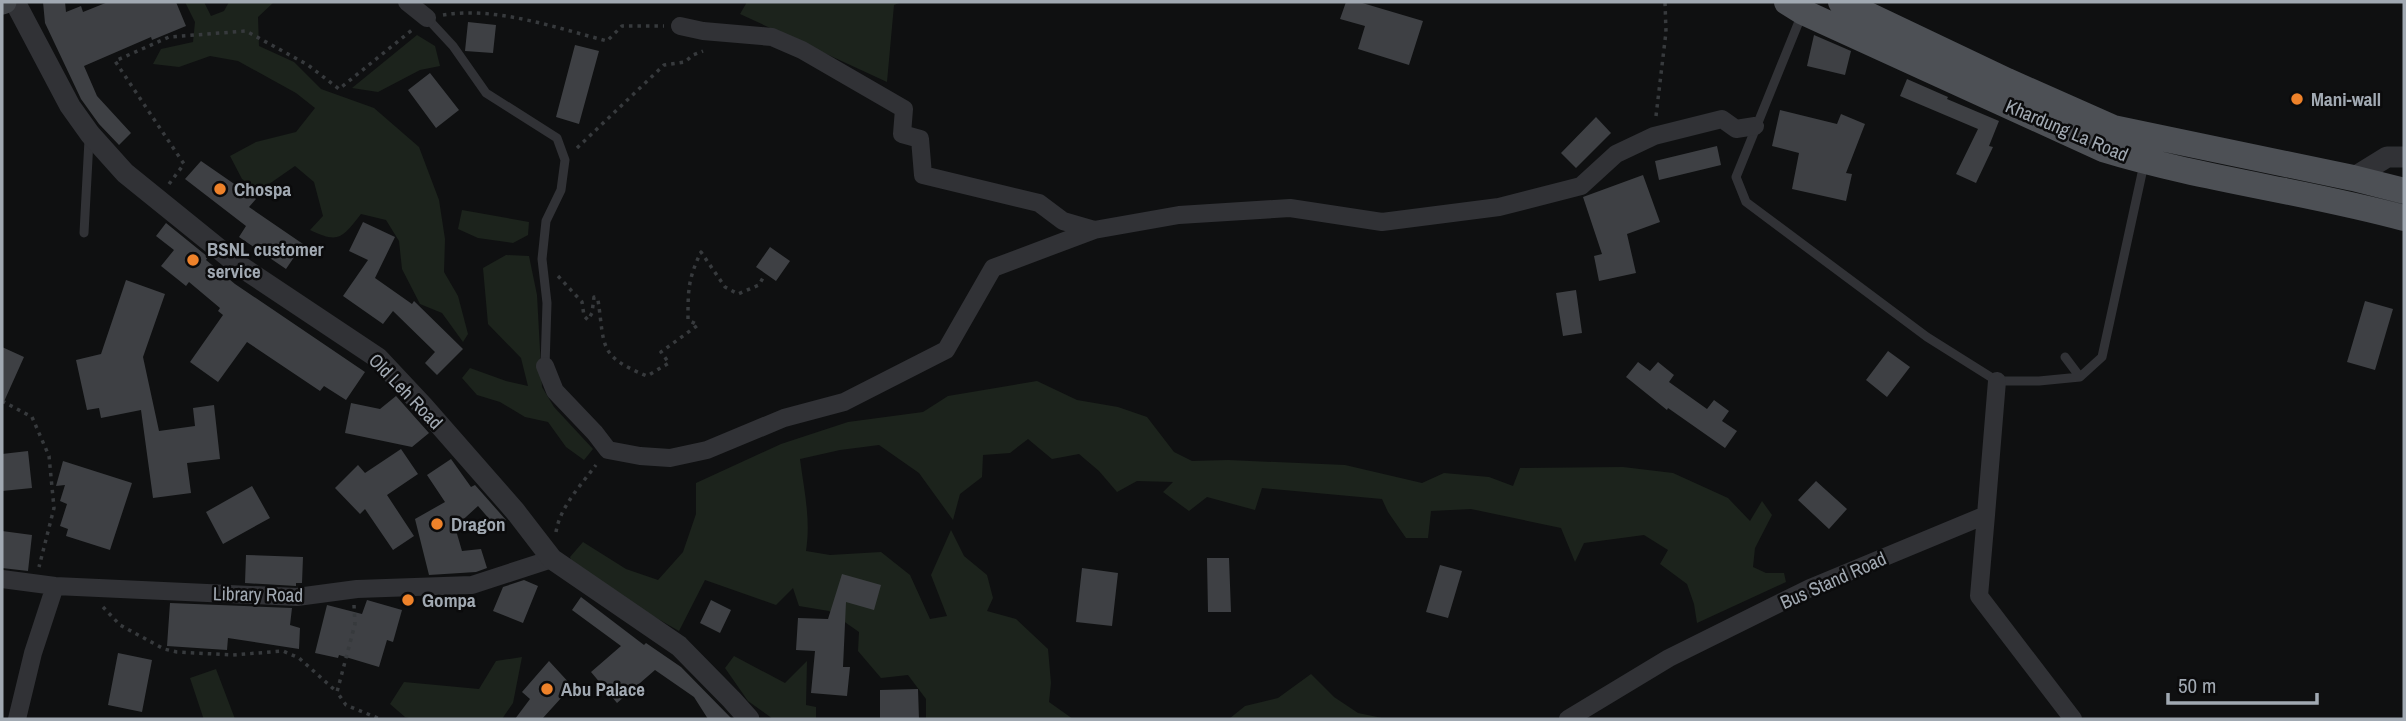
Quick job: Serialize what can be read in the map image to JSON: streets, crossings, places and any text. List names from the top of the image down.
{
  "streets": {
    "main road": ["Khardung La Road"],
    "street": ["Old Leh Road", "Bus Stand Road", "Library Road"]
  },
  "crossings": [
    ["Old Leh Road", "Library Road"]
  ],
  "places": [
    "Mani-wall",
    "Chospa",
    "BSNL customer service",
    "Dragon",
    "Gompa",
    "Abu Palace"
  ],
  "scale_bar": "50 m"
}
